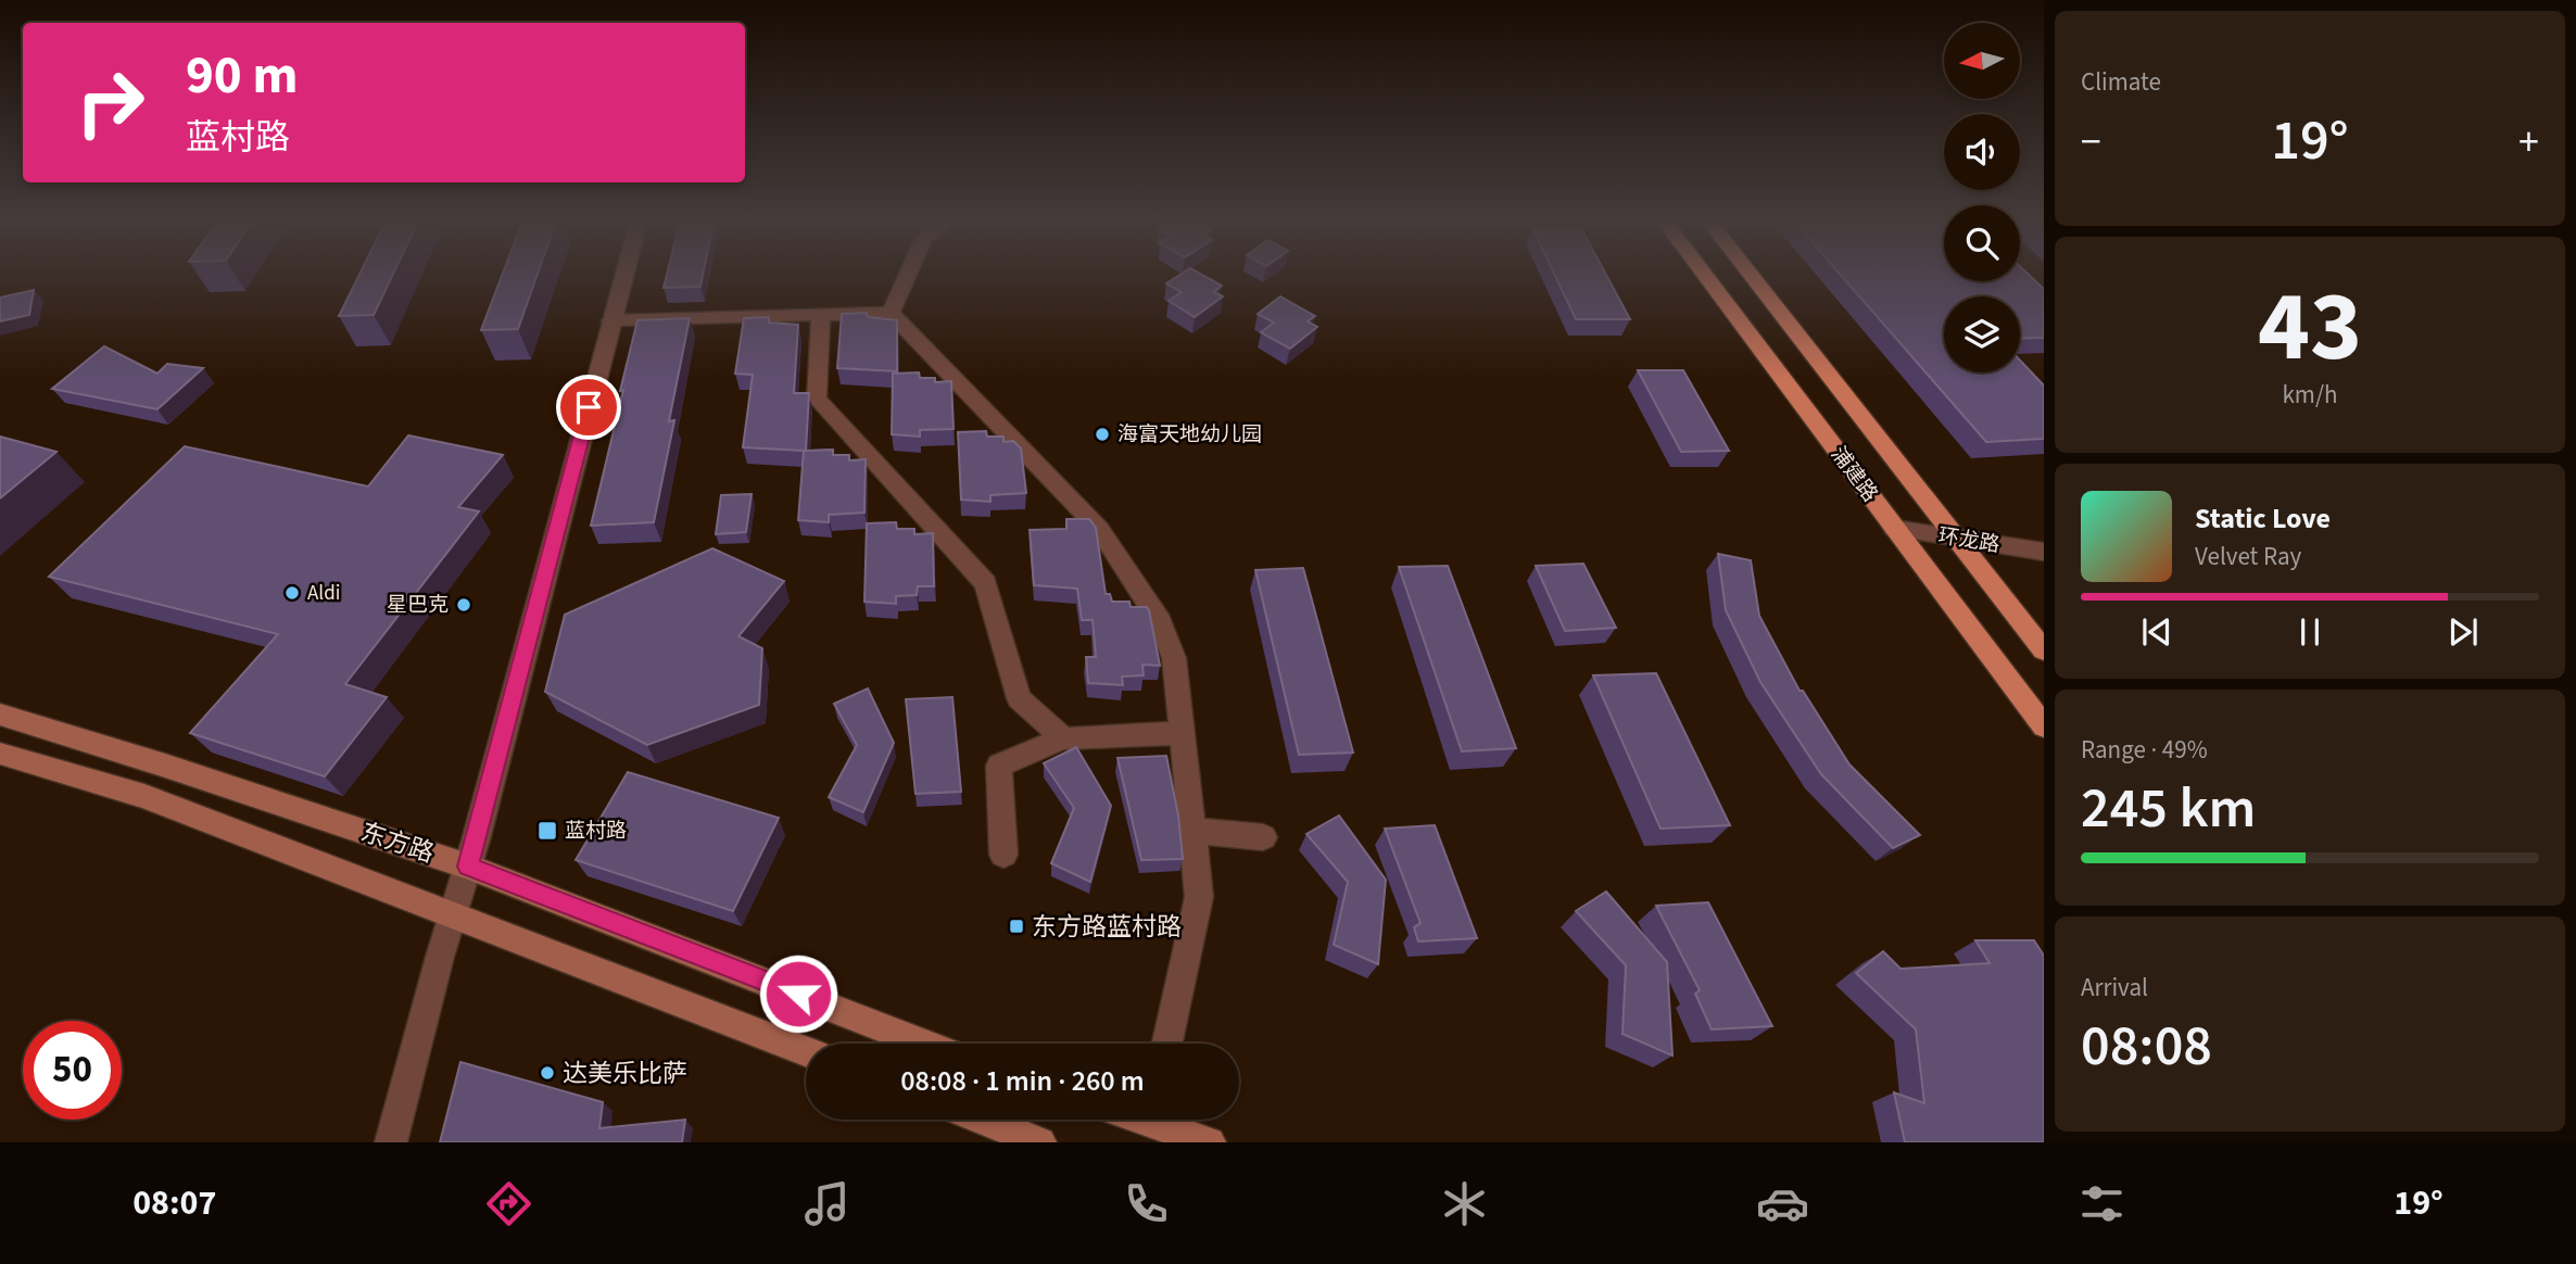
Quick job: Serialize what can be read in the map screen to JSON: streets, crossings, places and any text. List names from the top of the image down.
{
  "streets": {
    "main road": ["浦建路", "东方路"],
    "street": ["环龙路"]
  },
  "crossings": [
    ["浦建路", "环龙路"]
  ],
  "places": {
    "other": [
      "海富天地幼儿园",
      "Aldi",
      "星巴克",
      "达美乐比萨"
    ],
    "transit": ["蓝村路", "东方路蓝村路"]
  },
  "north": "left",
  "page": {
    "tile": [
      "Climate",
      ["43", "km/h"],
      ["Range · 49%", "245 km"],
      ["Arrival", "08:08"]
    ],
    "turn": ["90 m", "蓝村路"],
    "heat": ["−", "19°", "+"],
    "song": ["Static Love", "Velvet Ray"],
    "limit": "50",
    "trip": "08:08 · 1 min · 260 m",
    "tabs": ["08:07", "19°"]
  }
}
